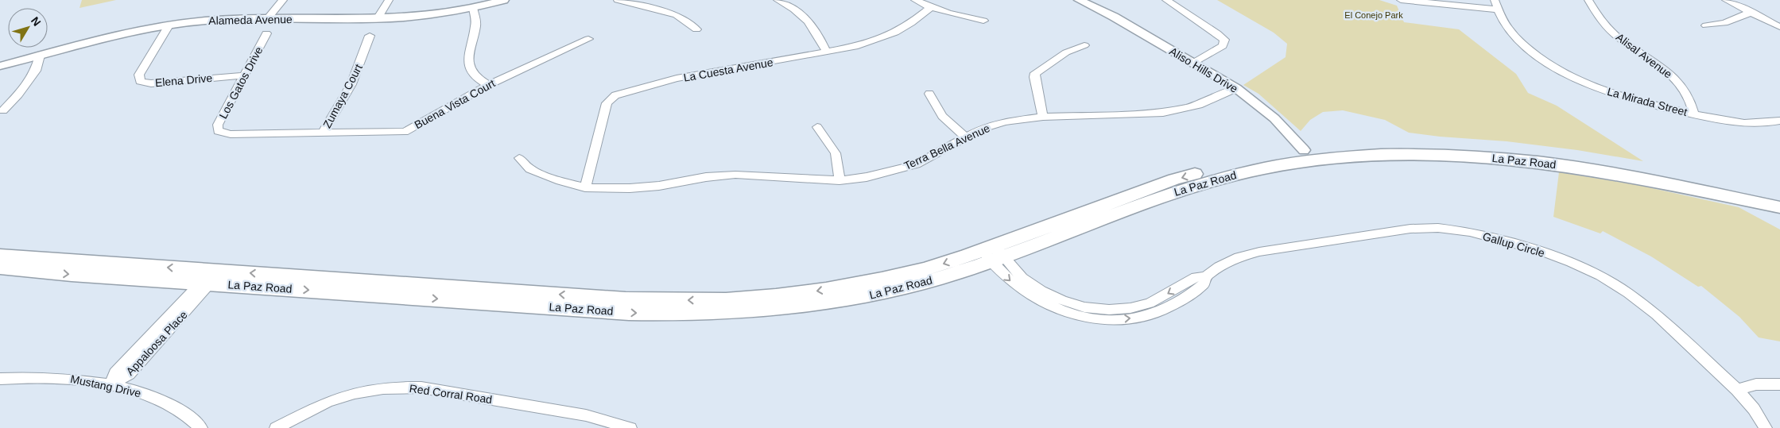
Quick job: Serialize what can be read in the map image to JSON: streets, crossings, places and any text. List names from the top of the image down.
{
  "streets": {
    "main road": ["La Paz Road"],
    "street": [
      "Alameda Avenue",
      "Alisal Avenue",
      "La Cuesta Avenue",
      "Aliso Hills Drive",
      "Elena Drive",
      "Los Gatos Drive",
      "Zumaya Court",
      "La Mirada Street",
      "Buena Vista Court",
      "Terra Bella Avenue",
      "Gallup Circle",
      "Appaloosa Place",
      "Mustang Drive",
      "Red Corral Road"
    ]
  },
  "crossings": [
    ["Alameda Avenue", "Elena Drive"],
    ["Alisal Avenue", "La Mirada Street"],
    ["La Cuesta Avenue", "Terra Bella Avenue"],
    ["Aliso Hills Drive", "Terra Bella Avenue"],
    ["Aliso Hills Drive", "La Paz Road"],
    ["Elena Drive", "Los Gatos Drive"],
    ["Los Gatos Drive", "Buena Vista Court"],
    ["Zumaya Court", "Buena Vista Court"],
    ["La Paz Road", "Gallup Circle"],
    ["La Paz Road", "Appaloosa Place"],
    ["Appaloosa Place", "Mustang Drive"]
  ],
  "parks": ["El Conejo Park"],
  "north": "top right"
}
